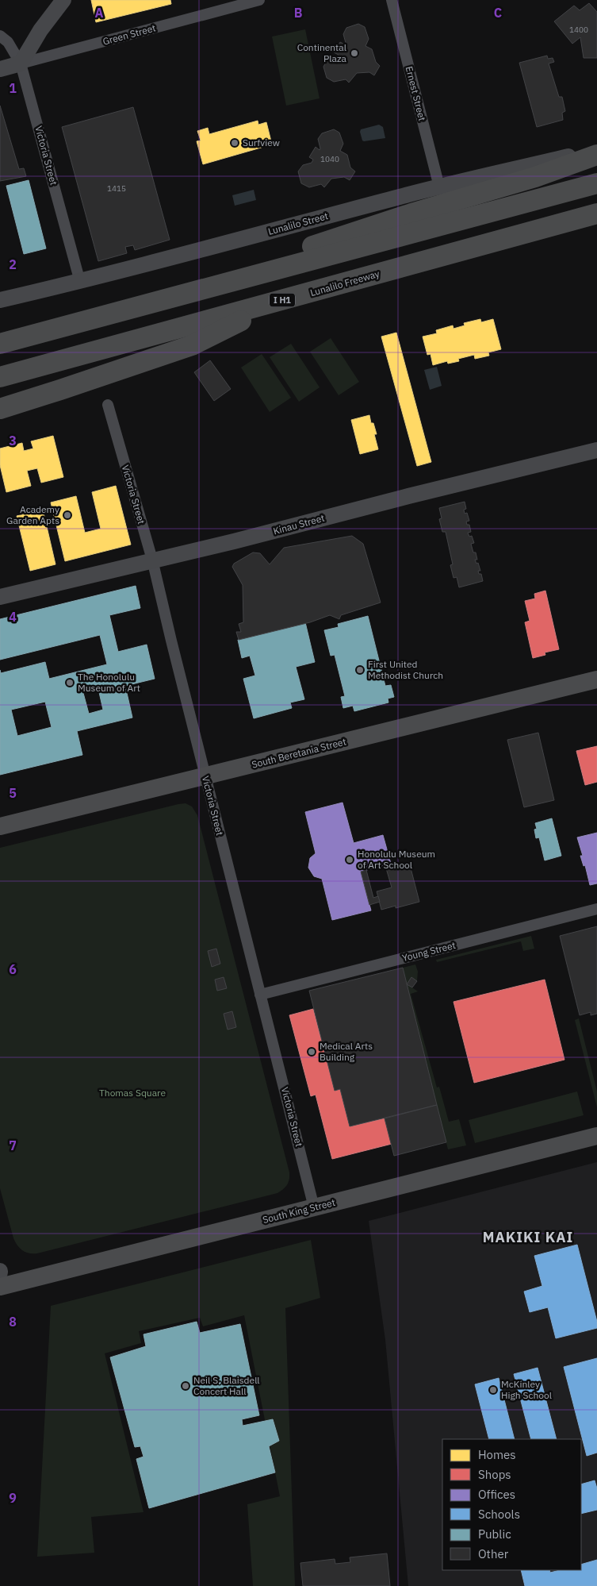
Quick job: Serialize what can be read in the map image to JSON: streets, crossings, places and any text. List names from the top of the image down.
{
  "streets": {
    "highway": ["Lunalilo Freeway", "I H1"],
    "main road": [
      "Green Street",
      "Lunalilo Street",
      "Kinau Street",
      "South Beretania Street",
      "South King Street"
    ],
    "street": ["Ernest Street", "Victoria Street", "Young Street"]
  },
  "crossings": [
    ["Green Street", "Victoria Street"],
    ["Ernest Street", "Lunalilo Street"],
    ["Victoria Street", "Lunalilo Street"],
    ["Victoria Street", "Kinau Street"],
    ["Victoria Street", "South Beretania Street"],
    ["Victoria Street", "Young Street"],
    ["Victoria Street", "South King Street"]
  ],
  "districts": ["MAKIKI KAI"],
  "parks": ["Thomas Square"],
  "places": [
    "Continental Plaza",
    "Surfview",
    "Academy Garden Apts",
    "First United Methodist Church",
    "The Honolulu Museum of Art",
    "Honolulu Museum of Art School",
    "Medical Arts Building",
    "Neil S. Blaisdell Concert Hall",
    "McKinley High School"
  ],
  "house_numbers": ["1400", "1040", "1415"],
  "legend": [
    "Homes",
    "Shops",
    "Offices",
    "Schools",
    "Public",
    "Other"
  ],
  "grid": {
    "columns": ["A", "B", "C"],
    "rows": [
      "1",
      "2",
      "3",
      "4",
      "5",
      "6",
      "7",
      "8",
      "9"
    ]
  }
}
